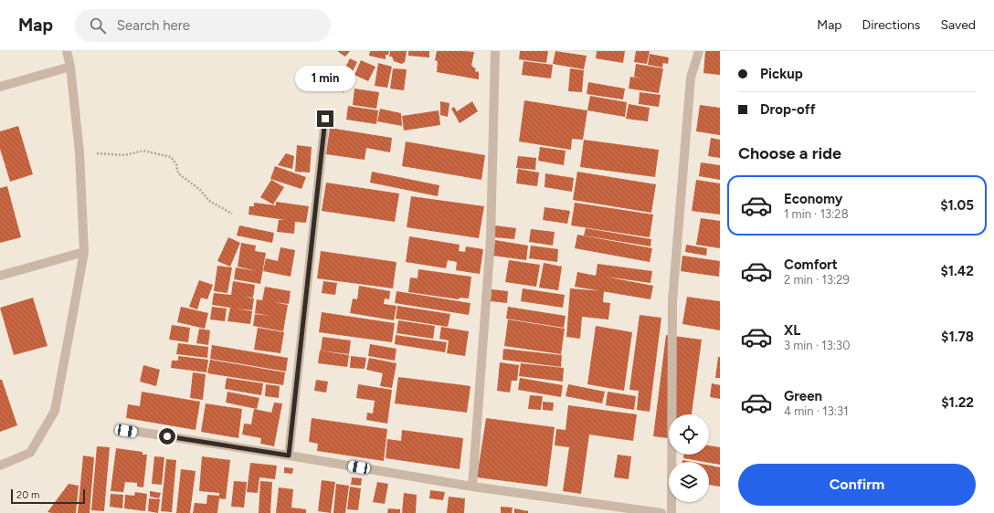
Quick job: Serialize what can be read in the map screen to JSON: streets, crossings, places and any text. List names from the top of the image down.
{
  "scale_bar": "20 m",
  "page": {
    "header": "Map",
    "search": "Search here",
    "nav": ["Map", "Directions", "Saved"],
    "banner": ["Pickup", "Drop-off"],
    "bubble": "1 min",
    "heading": "Choose a ride",
    "list": [
      {
        "name": "Economy",
        "note": "1 min · 13:28",
        "value": "$1.05"
      },
      {
        "name": "Comfort",
        "note": "2 min · 13:29",
        "value": "$1.42"
      },
      {
        "name": "XL",
        "note": "3 min · 13:30",
        "value": "$1.78"
      },
      {
        "name": "Green",
        "note": "4 min · 13:31",
        "value": "$1.22"
      }
    ],
    "buttons": "Confirm",
    "scale": "20 m"
  }
}
